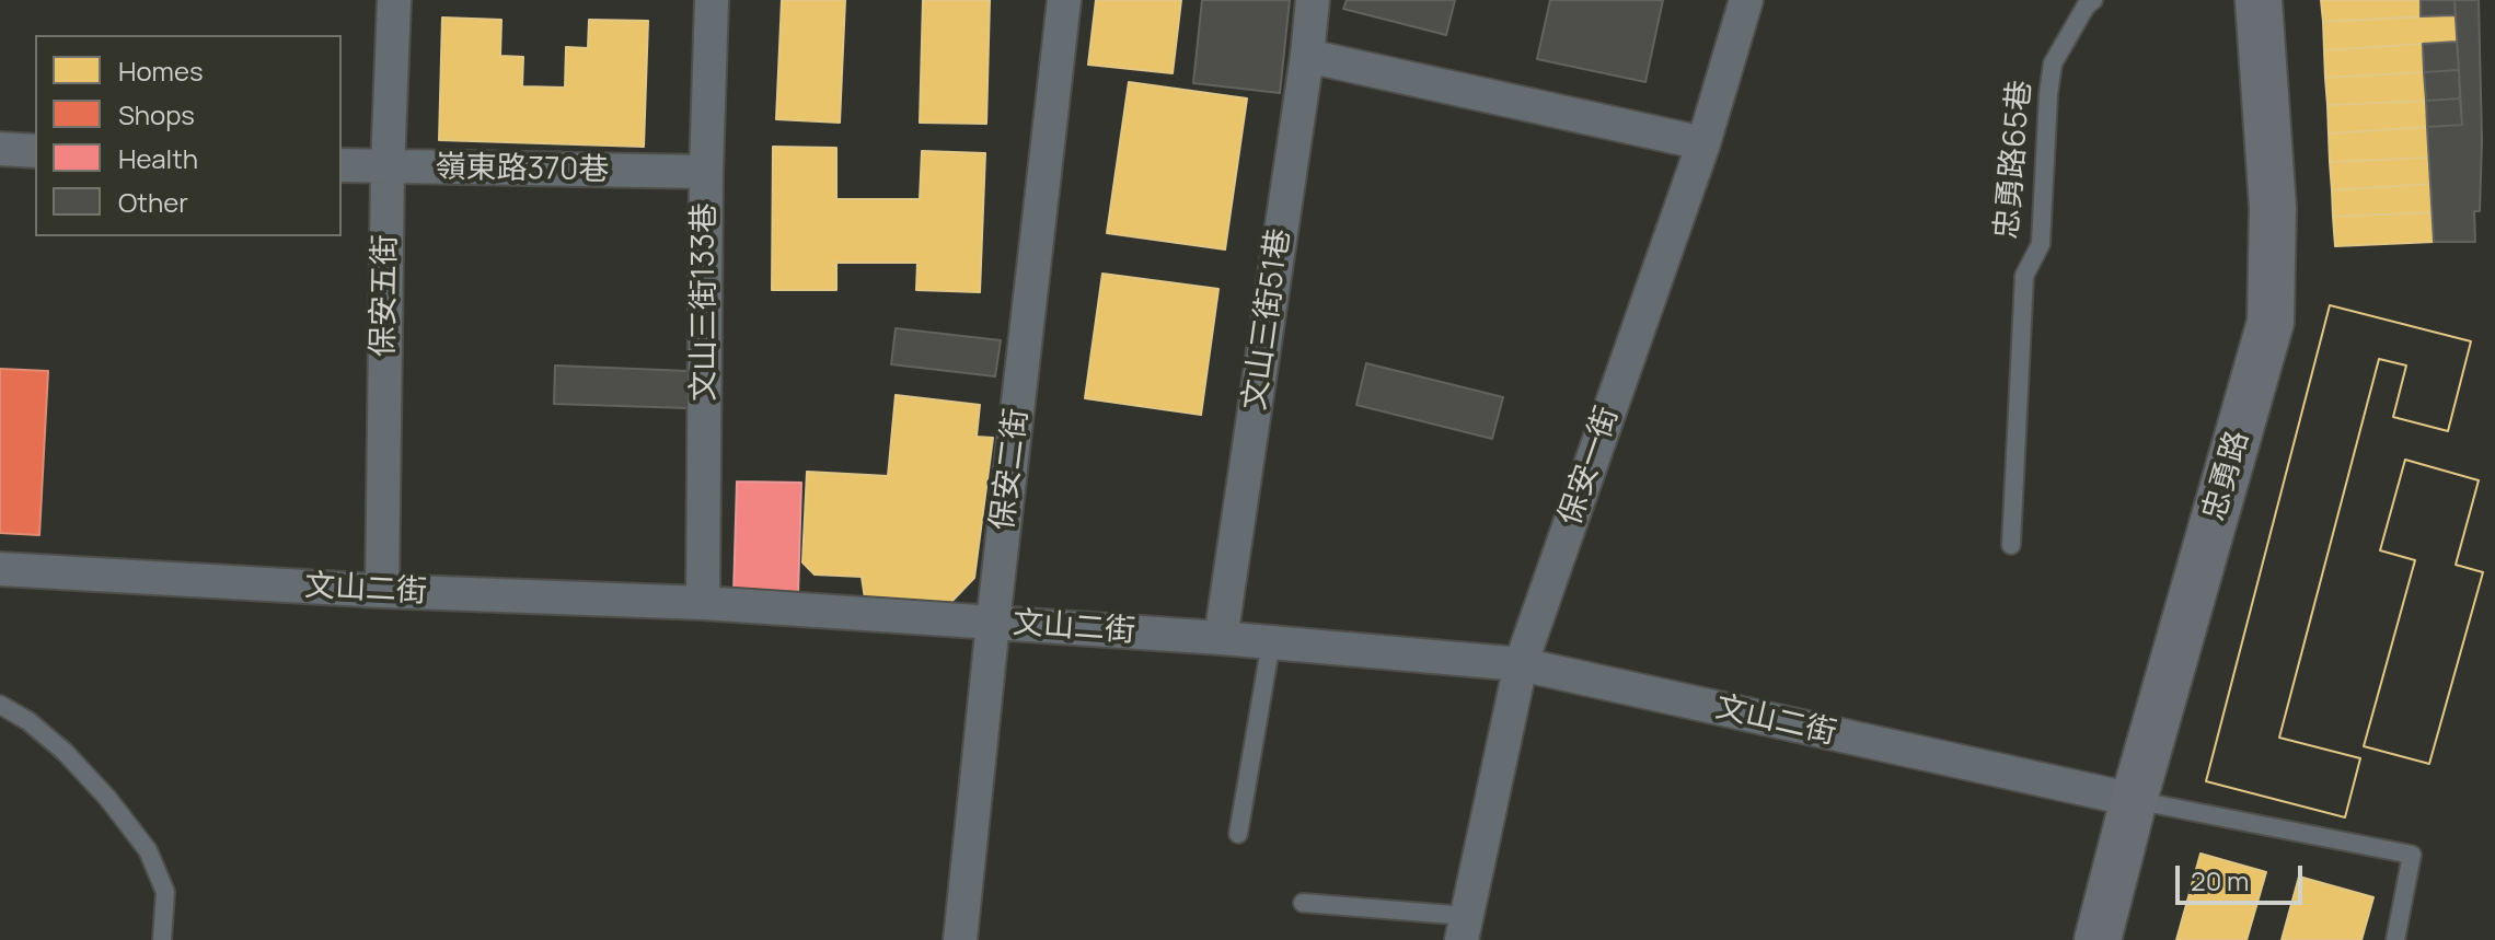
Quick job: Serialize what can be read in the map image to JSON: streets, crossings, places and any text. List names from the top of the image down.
{
  "streets": {
    "main road": ["忠勇路"],
    "street": [
      "嶺東路370巷",
      "保安五街",
      "文山三街133巷",
      "文山三街51巷",
      "保安一街",
      "保安二街",
      "文山二街"
    ],
    "lane": ["忠勇路65巷"]
  },
  "crossings": [
    ["嶺東路370巷", "保安五街"],
    ["嶺東路370巷", "文山三街133巷"],
    ["保安五街", "文山二街"],
    ["文山三街133巷", "文山二街"],
    ["文山三街51巷", "文山二街"],
    ["保安一街", "文山二街"],
    ["保安二街", "文山二街"],
    ["忠勇路", "文山二街"]
  ],
  "legend": [
    "Homes",
    "Shops",
    "Health",
    "Other"
  ],
  "scale_bar": "20 m"
}
